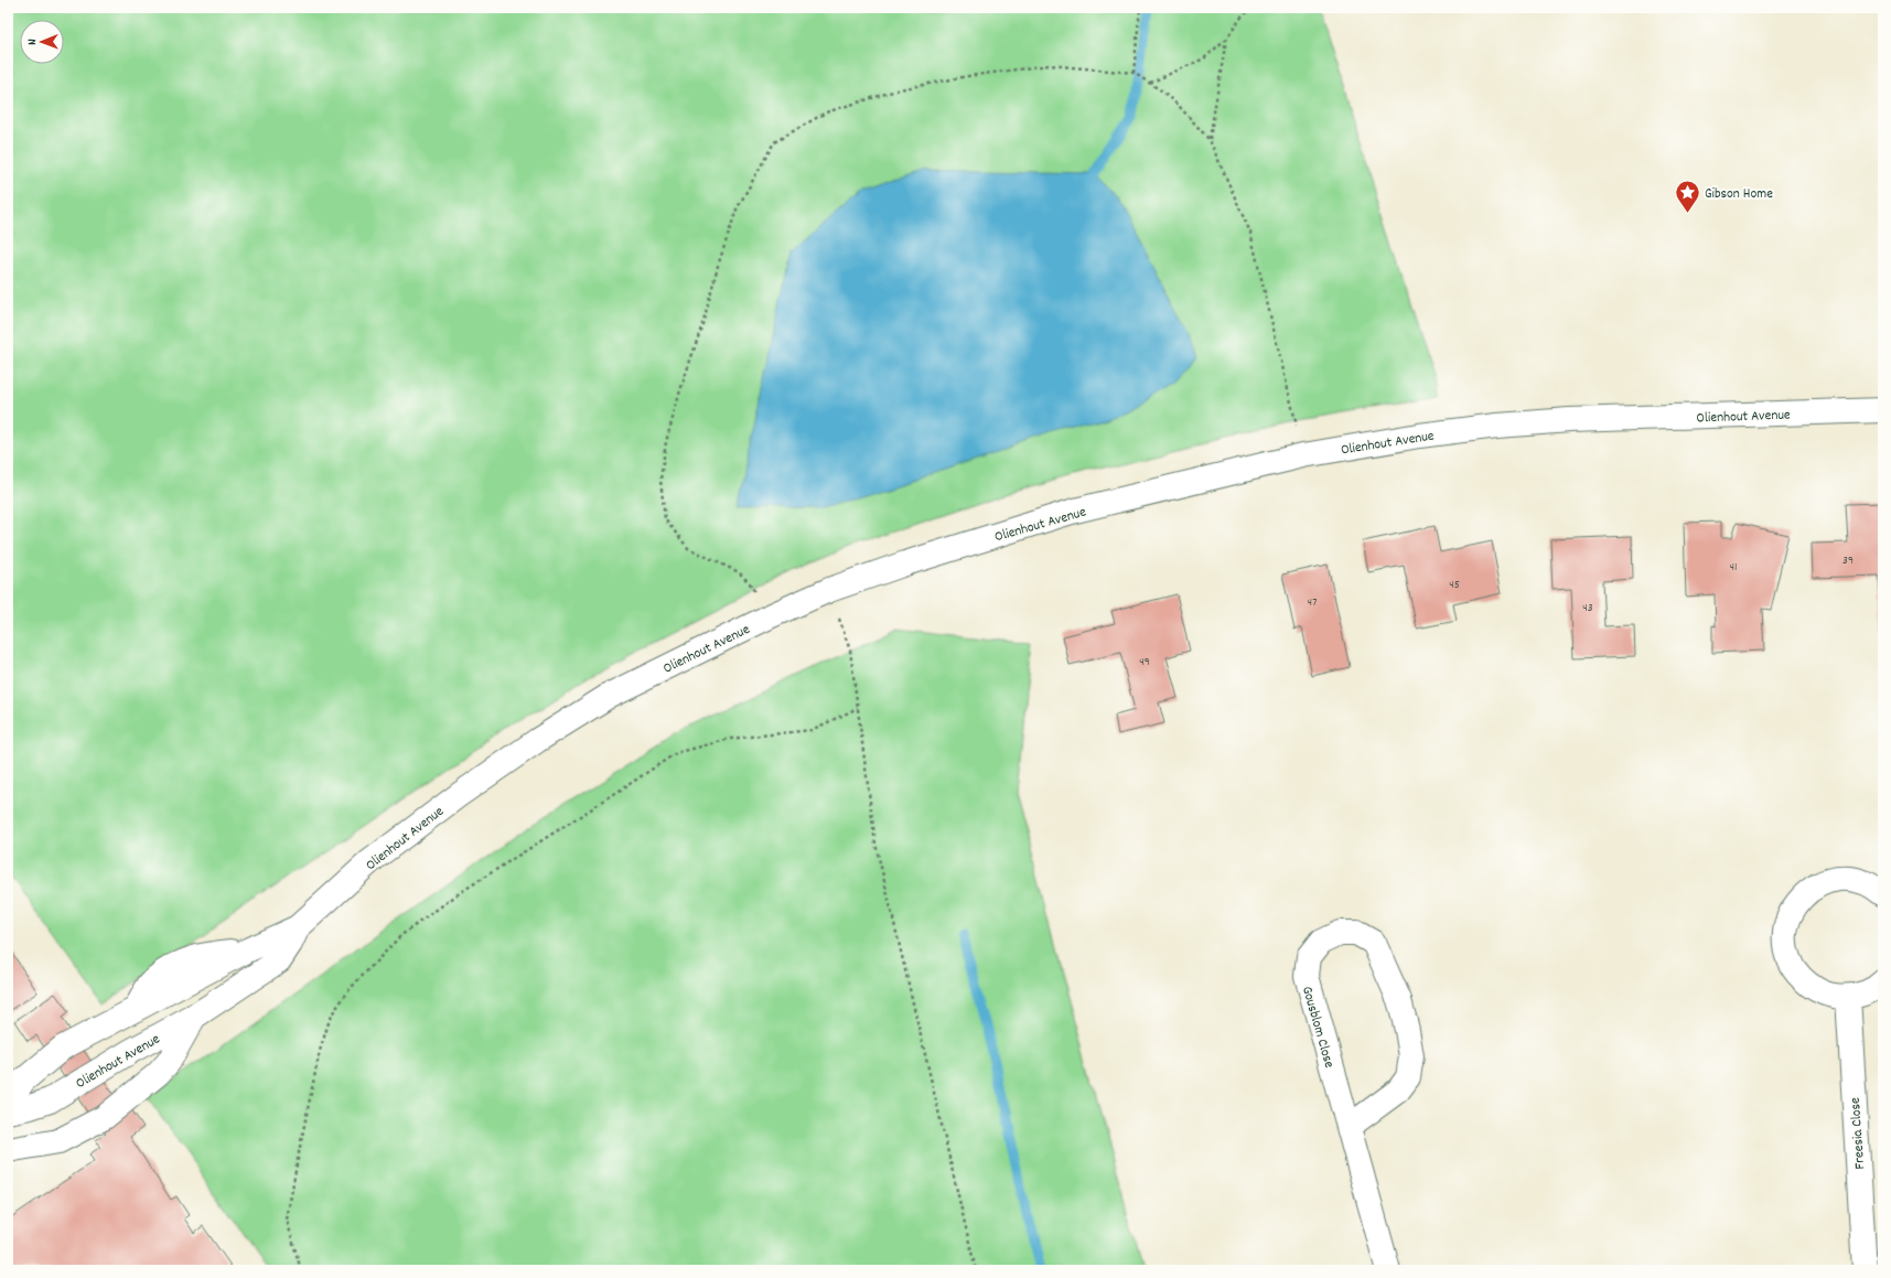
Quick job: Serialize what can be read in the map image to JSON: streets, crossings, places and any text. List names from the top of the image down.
{
  "streets": {
    "street": ["Olienhout Avenue", "Gousblom Close", "Freesia Close"]
  },
  "places": {
    "place": ["Gibson Home"]
  },
  "house_numbers": [
    "39",
    "41",
    "45",
    "47",
    "43",
    "49"
  ],
  "north": "left"
}
